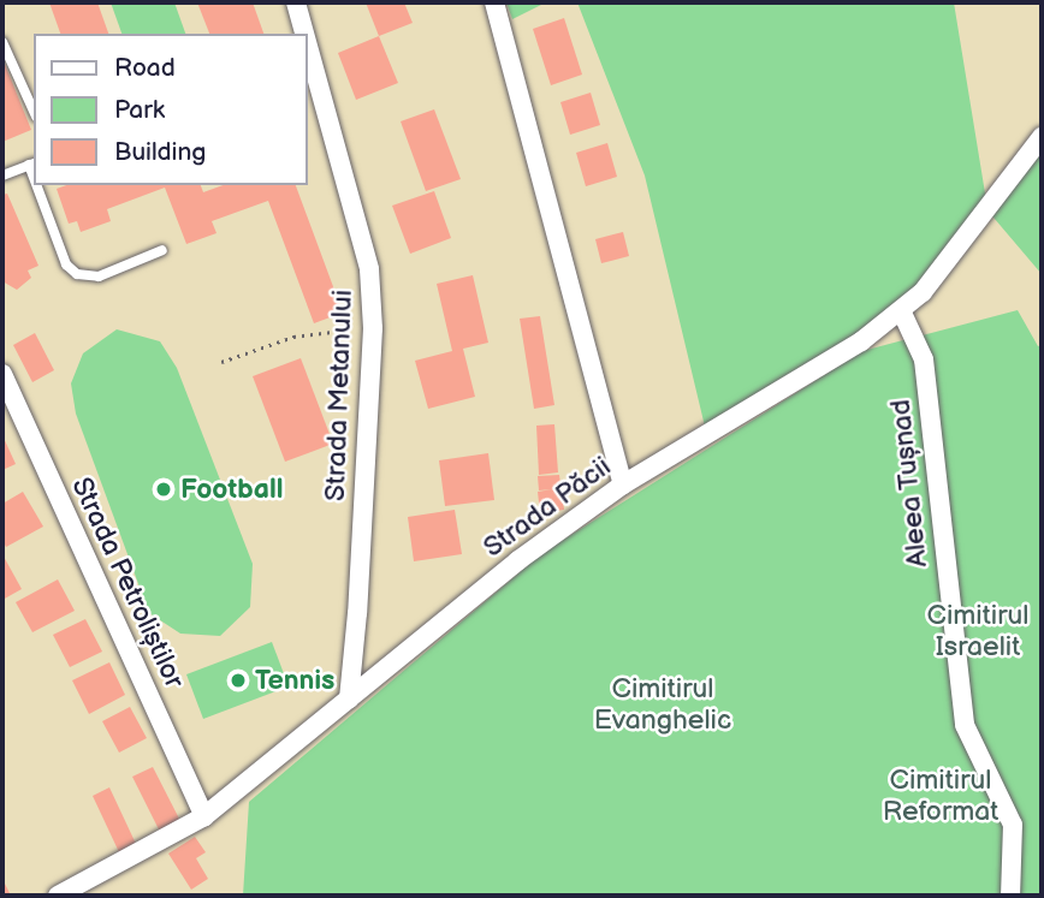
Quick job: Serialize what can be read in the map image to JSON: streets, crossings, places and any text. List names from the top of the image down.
{
  "streets": {
    "street": [
      "Strada Metanului",
      "Aleea Tușnad",
      "Strada Păcii",
      "Strada Petroliștilor"
    ]
  },
  "crossings": [
    ["Strada Metanului", "Strada Păcii"],
    ["Aleea Tușnad", "Strada Păcii"],
    ["Strada Păcii", "Strada Petroliștilor"]
  ],
  "parks": ["Cimitirul Israelit", "Cimitirul Evanghelic", "Cimitirul Reformat"],
  "places": ["Football", "Tennis"],
  "legend": ["Road", "Park", "Building"]
}
